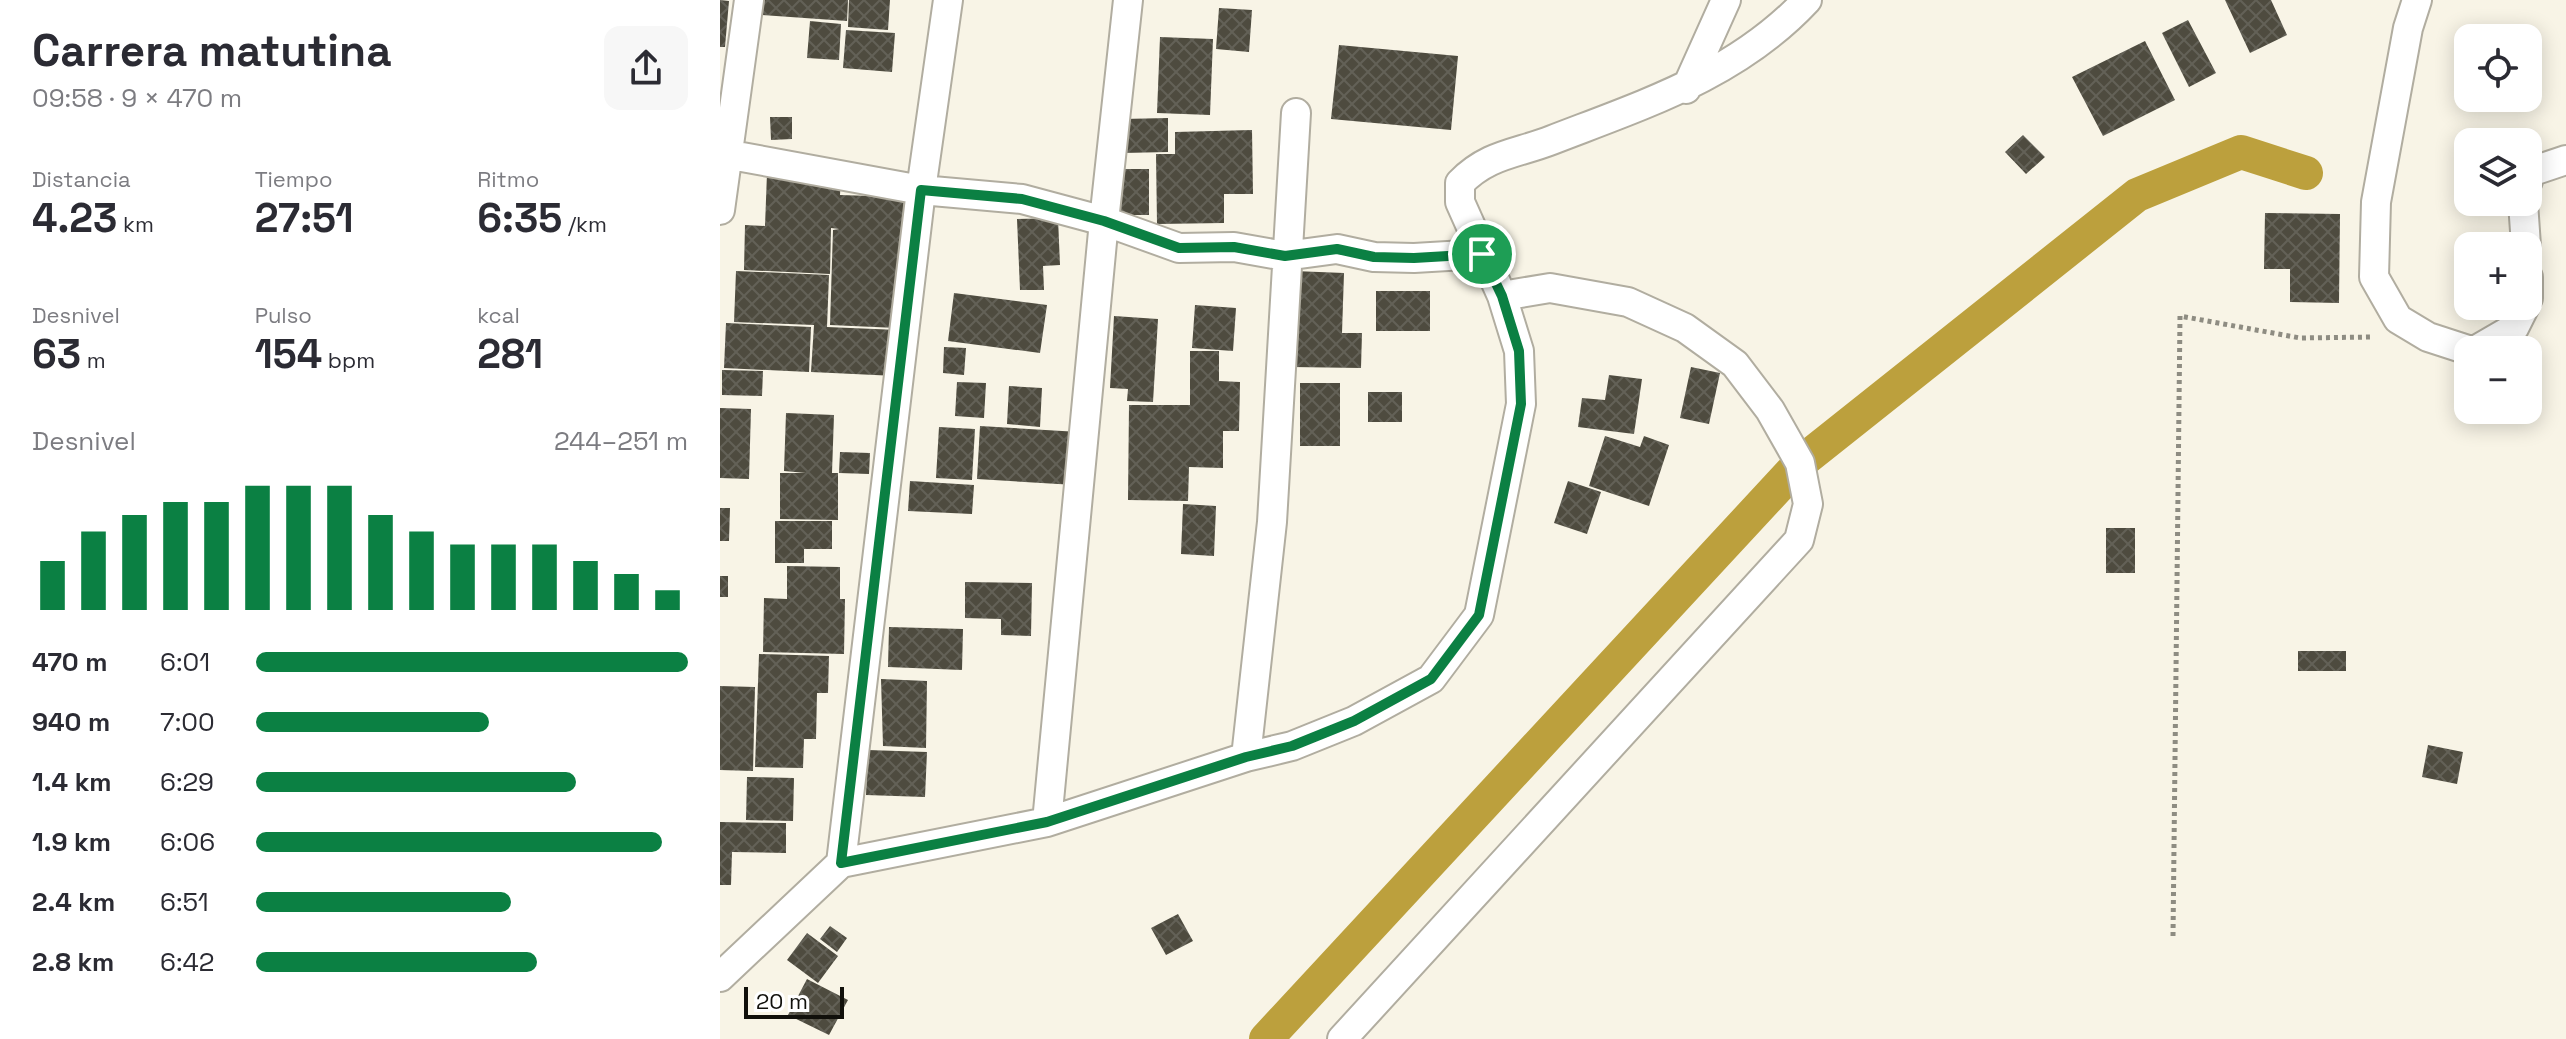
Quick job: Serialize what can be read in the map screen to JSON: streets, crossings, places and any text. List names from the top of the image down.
{
  "scale_bar": "20 m",
  "page": {
    "heading": ["Carrera matutina", "09:58 · 9 × 470 m"],
    "map_buttons": ["+", "−"],
    "stats": [
      ["Distancia", "4.23 km"],
      ["Tiempo", "27:51"],
      ["Ritmo", "6:35 /km"],
      ["Desnivel", "63 m"],
      ["Pulso", "154 bpm"],
      ["kcal", "281"]
    ],
    "chart": ["Desnivel", "244–251 m"],
    "list": [
      {
        "name": "470 m",
        "note": "6:01"
      },
      {
        "name": "940 m",
        "note": "7:00"
      },
      {
        "name": "1.4 km",
        "note": "6:29"
      },
      {
        "name": "1.9 km",
        "note": "6:06"
      },
      {
        "name": "2.4 km",
        "note": "6:51"
      },
      {
        "name": "2.8 km",
        "note": "6:42"
      }
    ],
    "scale": "20 m"
  }
}
